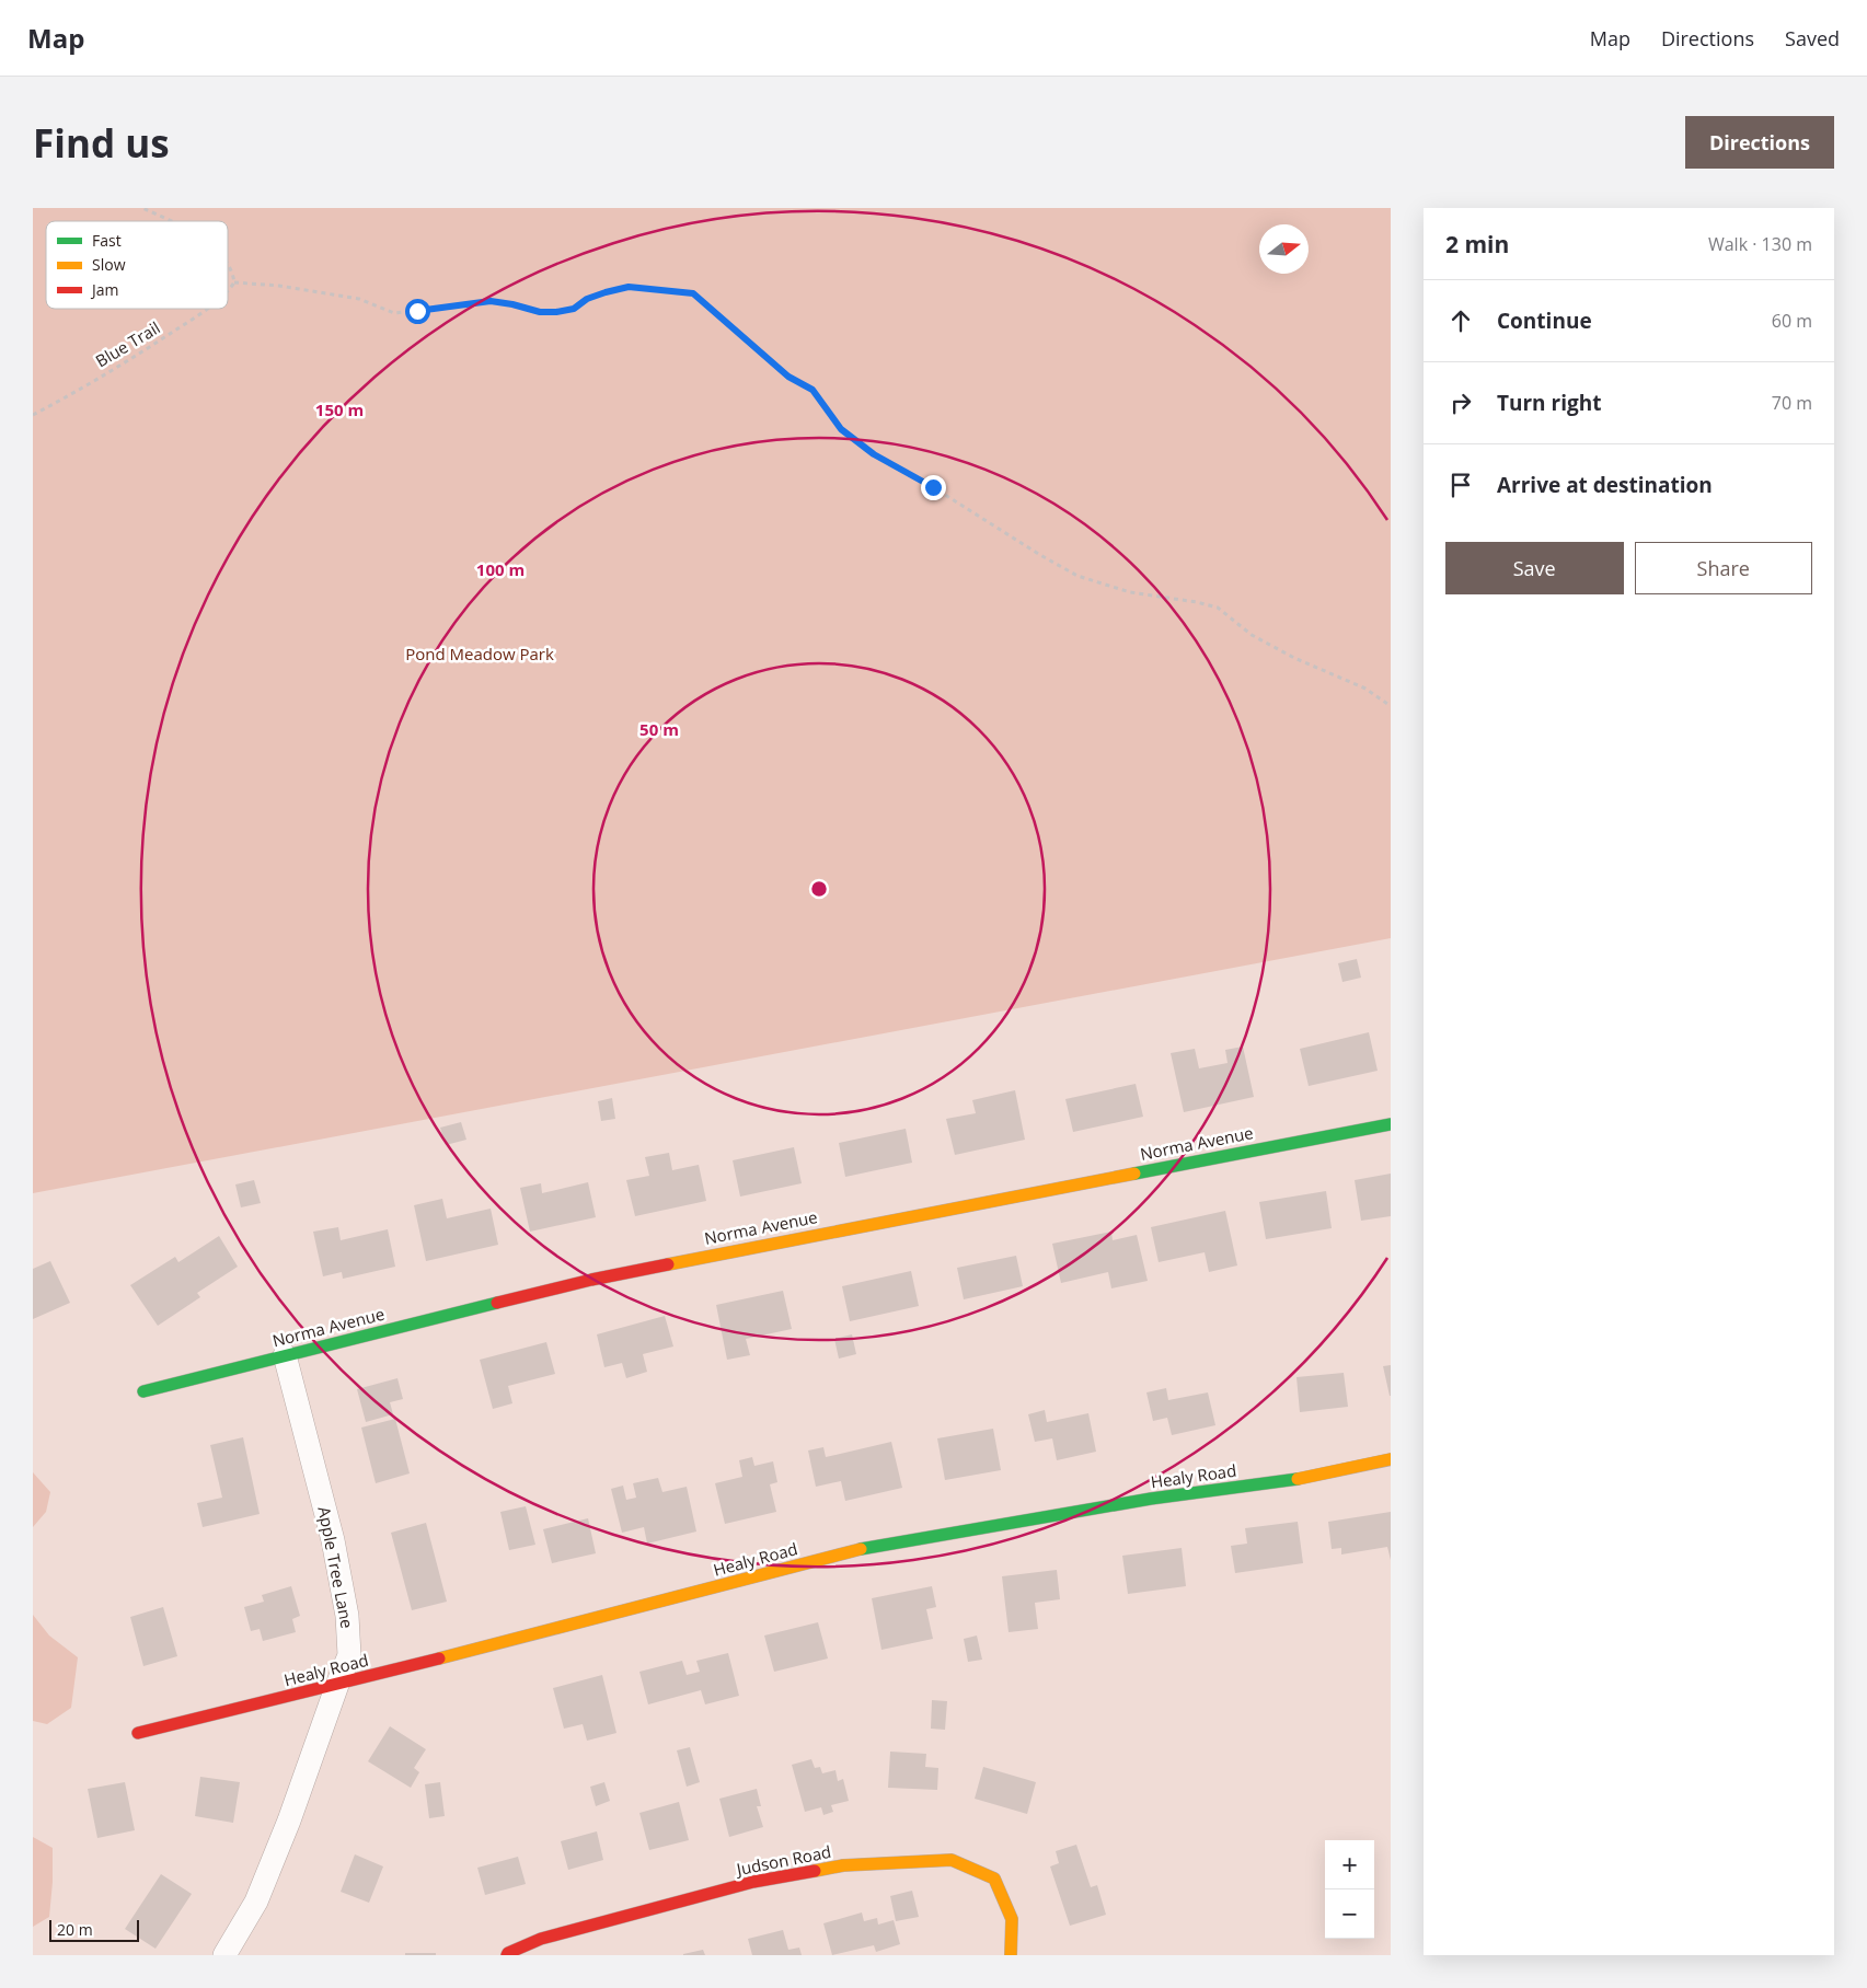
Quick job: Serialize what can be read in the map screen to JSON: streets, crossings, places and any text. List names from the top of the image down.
{
  "streets": {
    "street": [
      "Norma Avenue",
      "Healy Road",
      "Apple Tree Lane",
      "Judson Road"
    ],
    "path": ["Blue Trail"]
  },
  "crossings": [
    ["Norma Avenue", "Apple Tree Lane"],
    ["Healy Road", "Apple Tree Lane"]
  ],
  "parks": ["Pond Meadow Park"],
  "legend": ["Fast", "Slow", "Jam"],
  "scale_bar": "20 m",
  "north": "right",
  "page": {
    "header": "Map",
    "nav": ["Map", "Directions", "Saved"],
    "buttons": [
      "Directions",
      ["Save", "Share"]
    ],
    "title": "Find us",
    "heading": ["2 min", "Walk · 130 m"],
    "list": [
      ["Continue", "60 m"],
      ["Turn right", "70 m"],
      "Arrive at destination"
    ],
    "map_buttons": ["+", "−"],
    "scale": "20 m"
  },
  "rings": ["150 m", "100 m", "50 m"]
}
